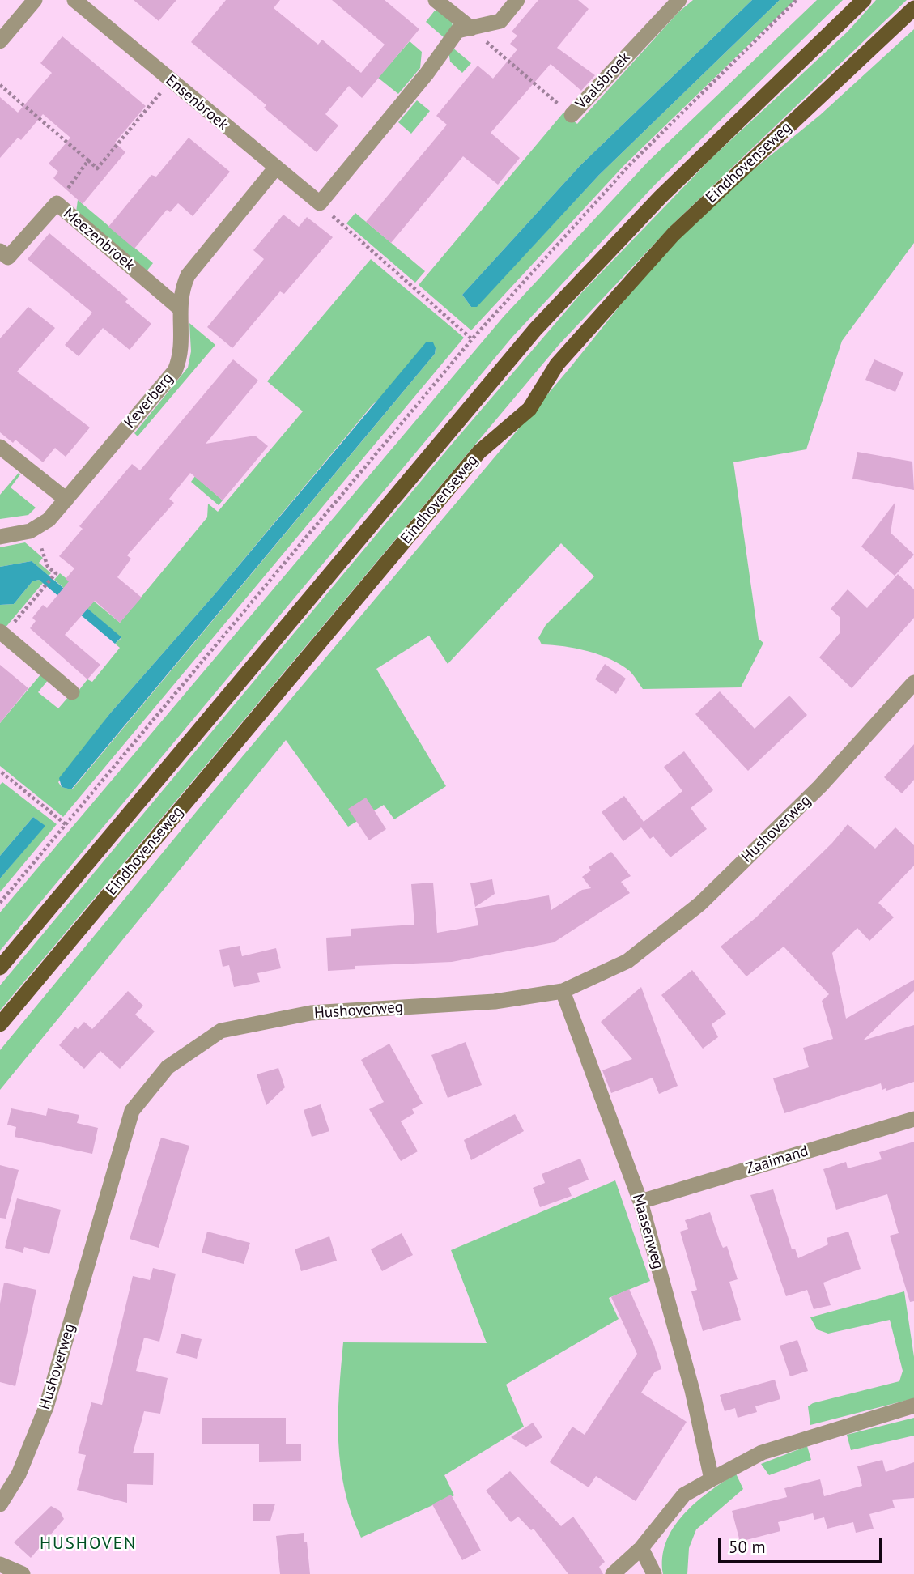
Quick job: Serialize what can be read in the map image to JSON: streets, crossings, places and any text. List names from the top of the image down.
{
  "streets": {
    "main road": ["Eindhovenseweg"],
    "street": [
      "Vaalsbroek",
      "Ensenbroek",
      "Meezenbroek",
      "Keverberg",
      "Hushoverweg",
      "Zaaimand",
      "Maasenweg"
    ]
  },
  "crossings": [
    ["Ensenbroek", "Keverberg"],
    ["Meezenbroek", "Keverberg"],
    ["Hushoverweg", "Maasenweg"],
    ["Zaaimand", "Maasenweg"]
  ],
  "districts": ["HUSHOVEN"],
  "scale_bar": "50 m"
}
